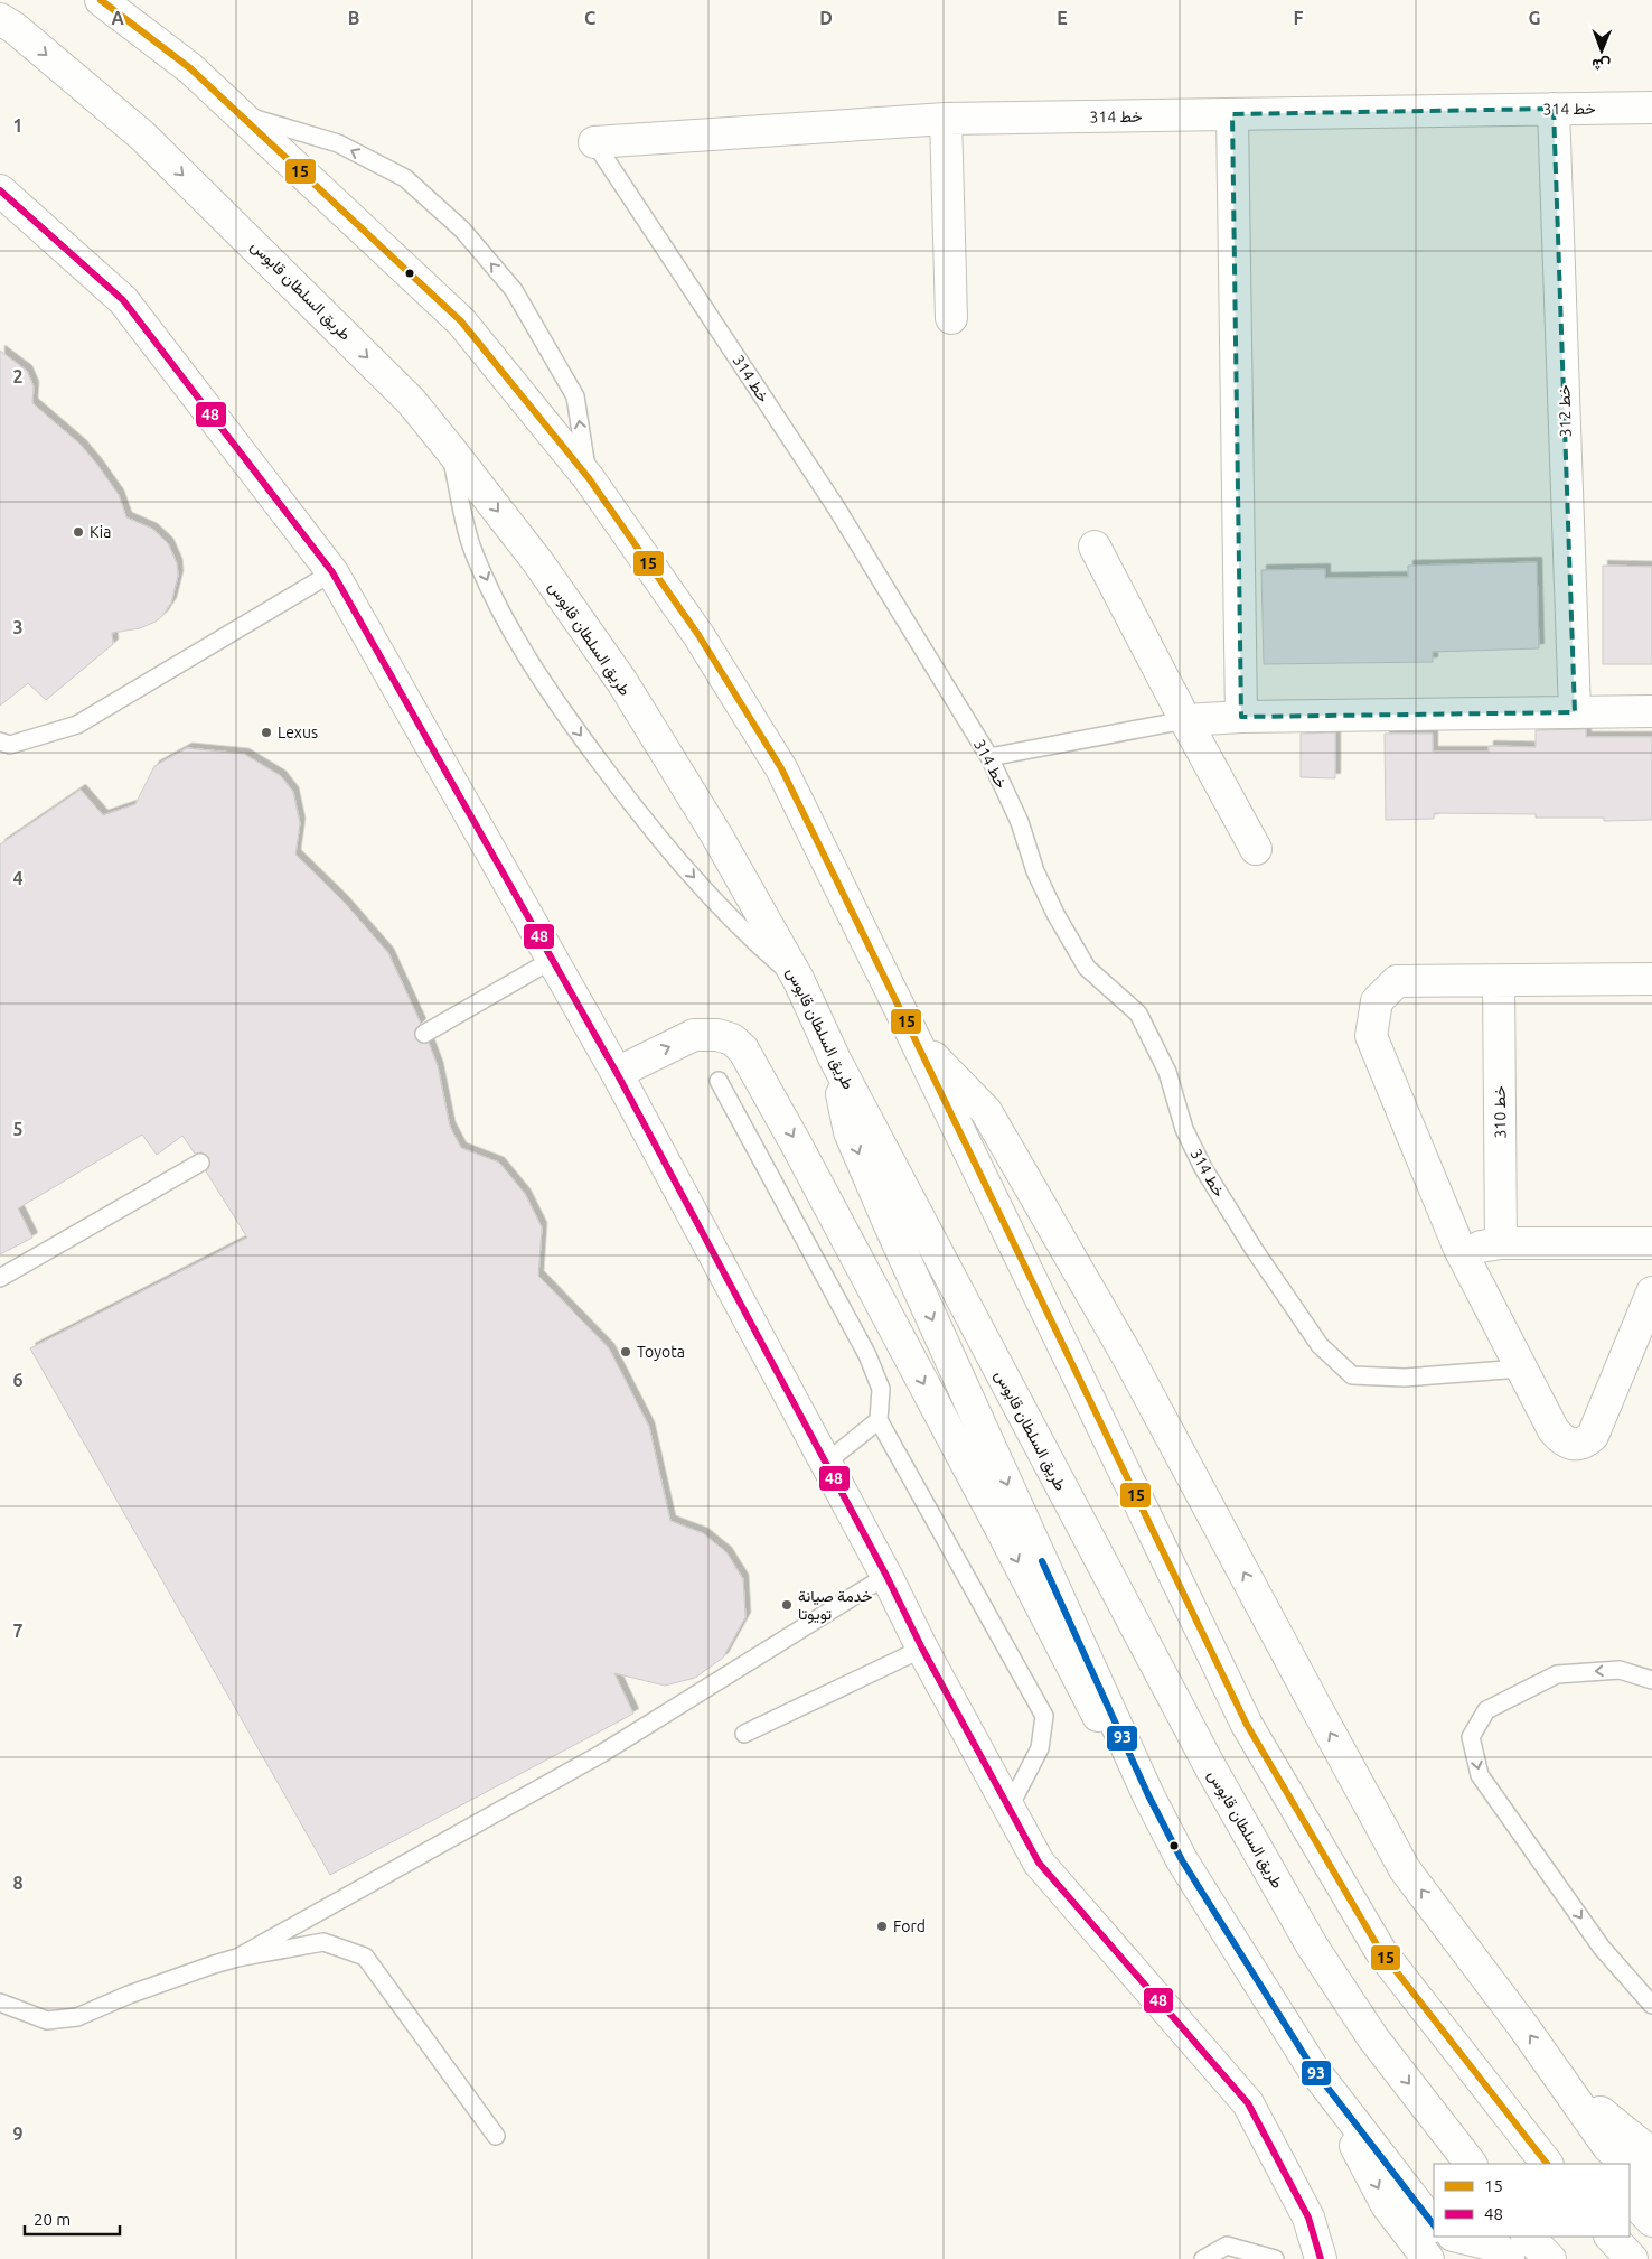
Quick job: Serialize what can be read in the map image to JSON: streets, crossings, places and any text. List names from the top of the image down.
{
  "streets": {
    "main road": [
      "خط 314",
      "طريق السلطان قابوس",
      "خط 312",
      "خط 310"
    ]
  },
  "crossings": [
    ["خط 314", "خط 312"]
  ],
  "places": [
    "Kia",
    "Lexus",
    "Toyota",
    "خدمة صيانة تويوتا",
    "Ford"
  ],
  "lines": ["transit line 15", "transit line 48", "transit line 93"],
  "legend": ["15", "48"],
  "scale_bar": "20 m",
  "north": "bottom",
  "grid": {
    "columns": [
      "A",
      "B",
      "C",
      "D",
      "E",
      "F",
      "G"
    ],
    "rows": [
      "1",
      "2",
      "3",
      "4",
      "5",
      "6",
      "7",
      "8",
      "9"
    ]
  }
}
